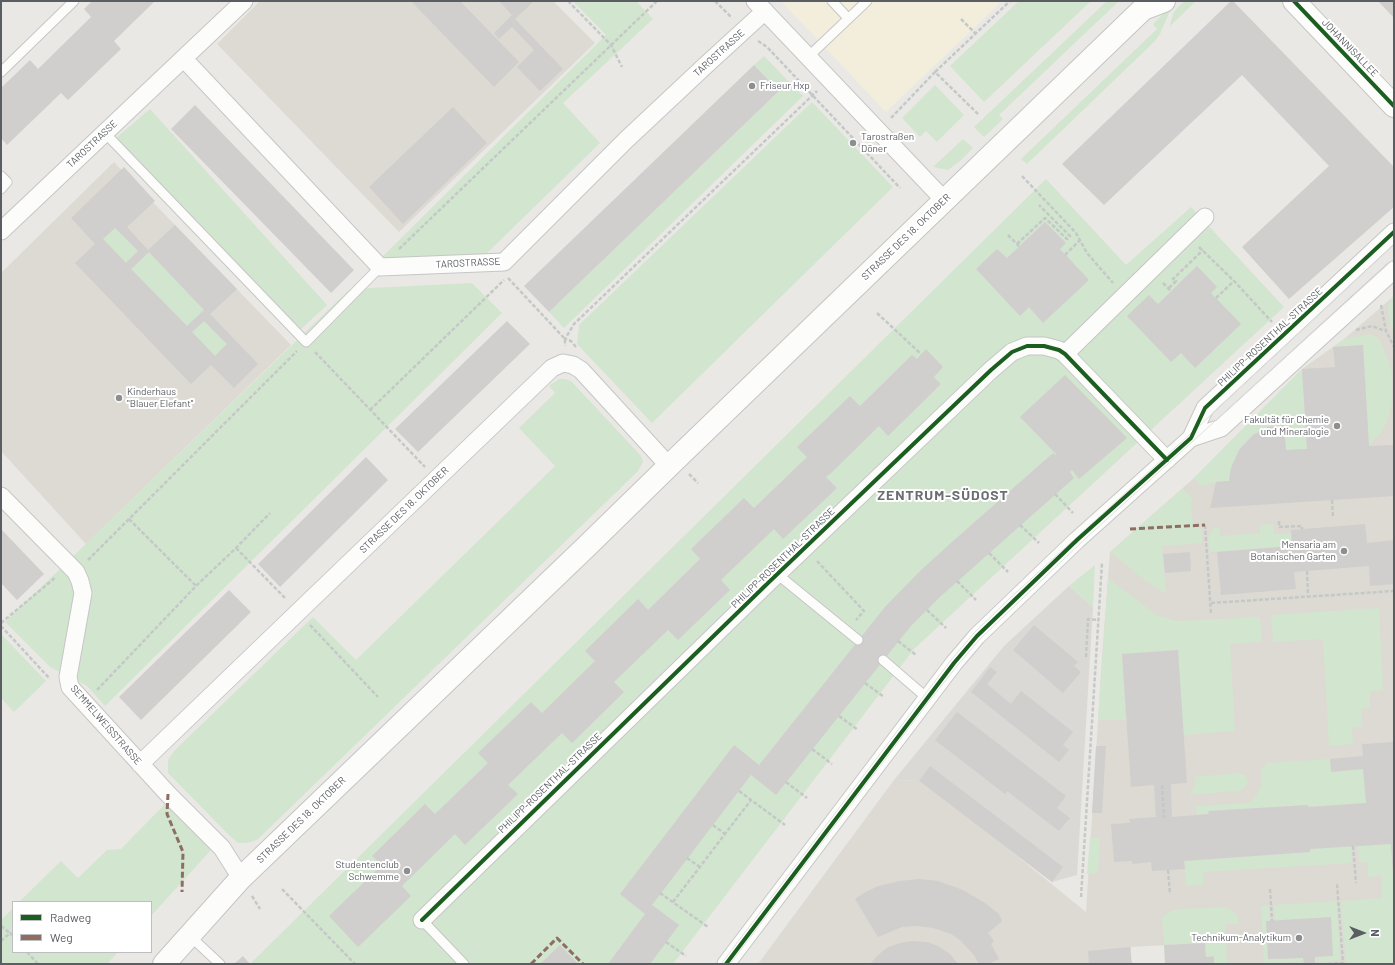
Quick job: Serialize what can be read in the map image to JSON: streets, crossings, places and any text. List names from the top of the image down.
{
  "streets": {
    "main road": ["JOHANNISALLEE", "STRASSE DES 18. OKTOBER"],
    "street": ["TAROSTRASSE", "PHILIPP-ROSENTHAL-STRASSE", "SEMMELWEISSTRASSE"]
  },
  "crossings": [
    ["TAROSTRASSE", "STRASSE DES 18. OKTOBER"],
    ["STRASSE DES 18. OKTOBER", "SEMMELWEISSTRASSE"]
  ],
  "districts": ["ZENTRUM-SÜDOST"],
  "places": [
    "Friseur Hxp",
    "Tarostraßen Döner",
    "Kinderhaus \"Blauer Elefant\"",
    "Fakultät für Chemie und Mineralogie",
    "Mensaria am Botanischen Garten",
    "Studentenclub Schwemme",
    "Technikum-Analytikum"
  ],
  "legend": ["Radweg", "Weg"],
  "north": "right"
}
